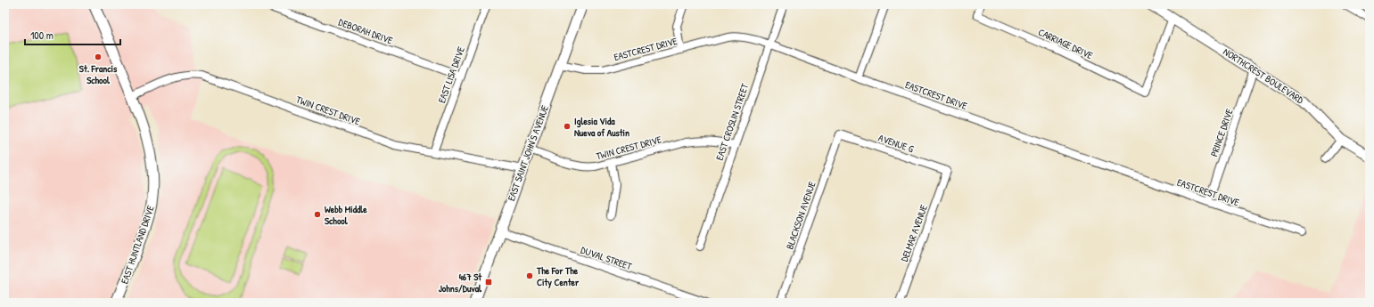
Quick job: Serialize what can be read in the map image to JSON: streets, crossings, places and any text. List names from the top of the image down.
{
  "streets": {
    "street": [
      "DEBORAH DRIVE",
      "CARRIAGE DRIVE",
      "EASTCREST DRIVE",
      "EAST LISA DRIVE",
      "NORTHCREST BOULEVARD",
      "TWIN CREST DRIVE",
      "EAST CROSLIN STREET",
      "PRINCE DRIVE",
      "AVENUE G",
      "EAST SAINT JOHN'S AVENUE",
      "BLACKSON AVENUE",
      "DELMAR AVENUE",
      "EAST HUNTLAND DRIVE",
      "DUVAL STREET"
    ]
  },
  "crossings": [
    ["DEBORAH DRIVE", "EAST LISA DRIVE"],
    ["CARRIAGE DRIVE", "NORTHCREST BOULEVARD"],
    ["EASTCREST DRIVE", "EAST CROSLIN STREET"],
    ["EASTCREST DRIVE", "PRINCE DRIVE"],
    ["EASTCREST DRIVE", "EAST SAINT JOHN'S AVENUE"],
    ["EAST LISA DRIVE", "TWIN CREST DRIVE"],
    ["NORTHCREST BOULEVARD", "PRINCE DRIVE"],
    ["TWIN CREST DRIVE", "EAST CROSLIN STREET"],
    ["TWIN CREST DRIVE", "EAST SAINT JOHN'S AVENUE"],
    ["TWIN CREST DRIVE", "EAST HUNTLAND DRIVE"],
    ["AVENUE G", "BLACKSON AVENUE"],
    ["AVENUE G", "DELMAR AVENUE"],
    ["EAST SAINT JOHN'S AVENUE", "DUVAL STREET"]
  ],
  "places": {
    "other": [
      "St. Francis School",
      "Iglesia Vida Nueva of Austin",
      "Webb Middle School",
      "The For The City Center"
    ],
    "transit": ["467 St Johns/Duval"]
  },
  "scale_bar": "100 m"
}
